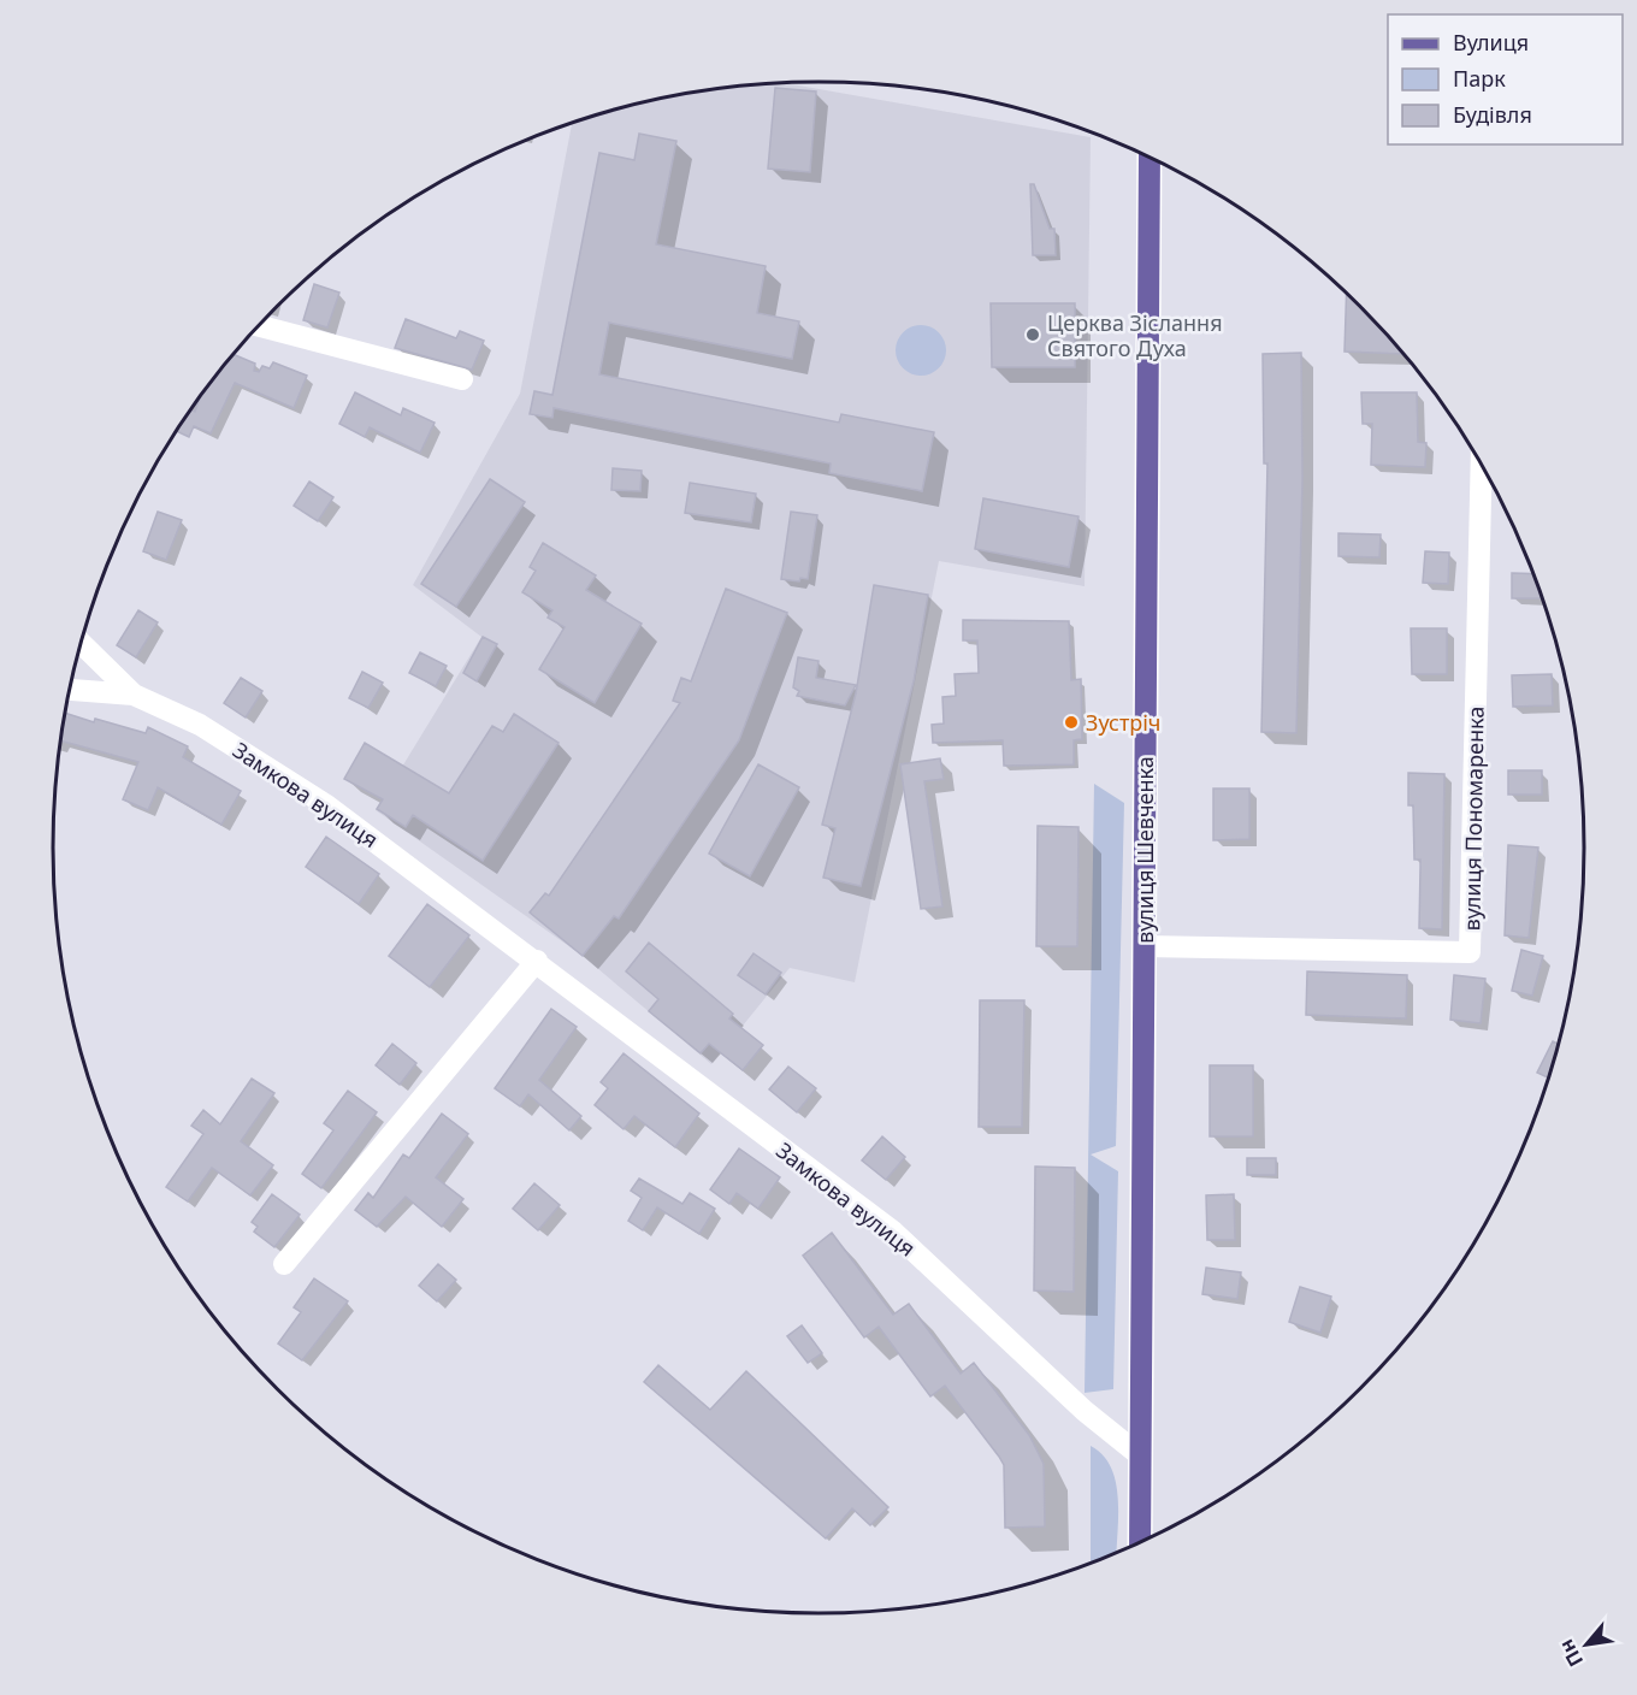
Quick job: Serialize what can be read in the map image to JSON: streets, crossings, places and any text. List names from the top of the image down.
{
  "streets": {
    "main road": ["вулиця Шевченка"],
    "street": ["Замкова вулиця", "вулиця Пономаренка"]
  },
  "crossings": [
    ["Замкова вулиця", "вулиця Шевченка"],
    ["вулиця Пономаренка", "вулиця Шевченка"]
  ],
  "places": ["Церква Зіслання Святого Духа", "Зустріч"],
  "legend": ["Вулиця", "Парк", "Будівля"],
  "north": "bottom left"
}
